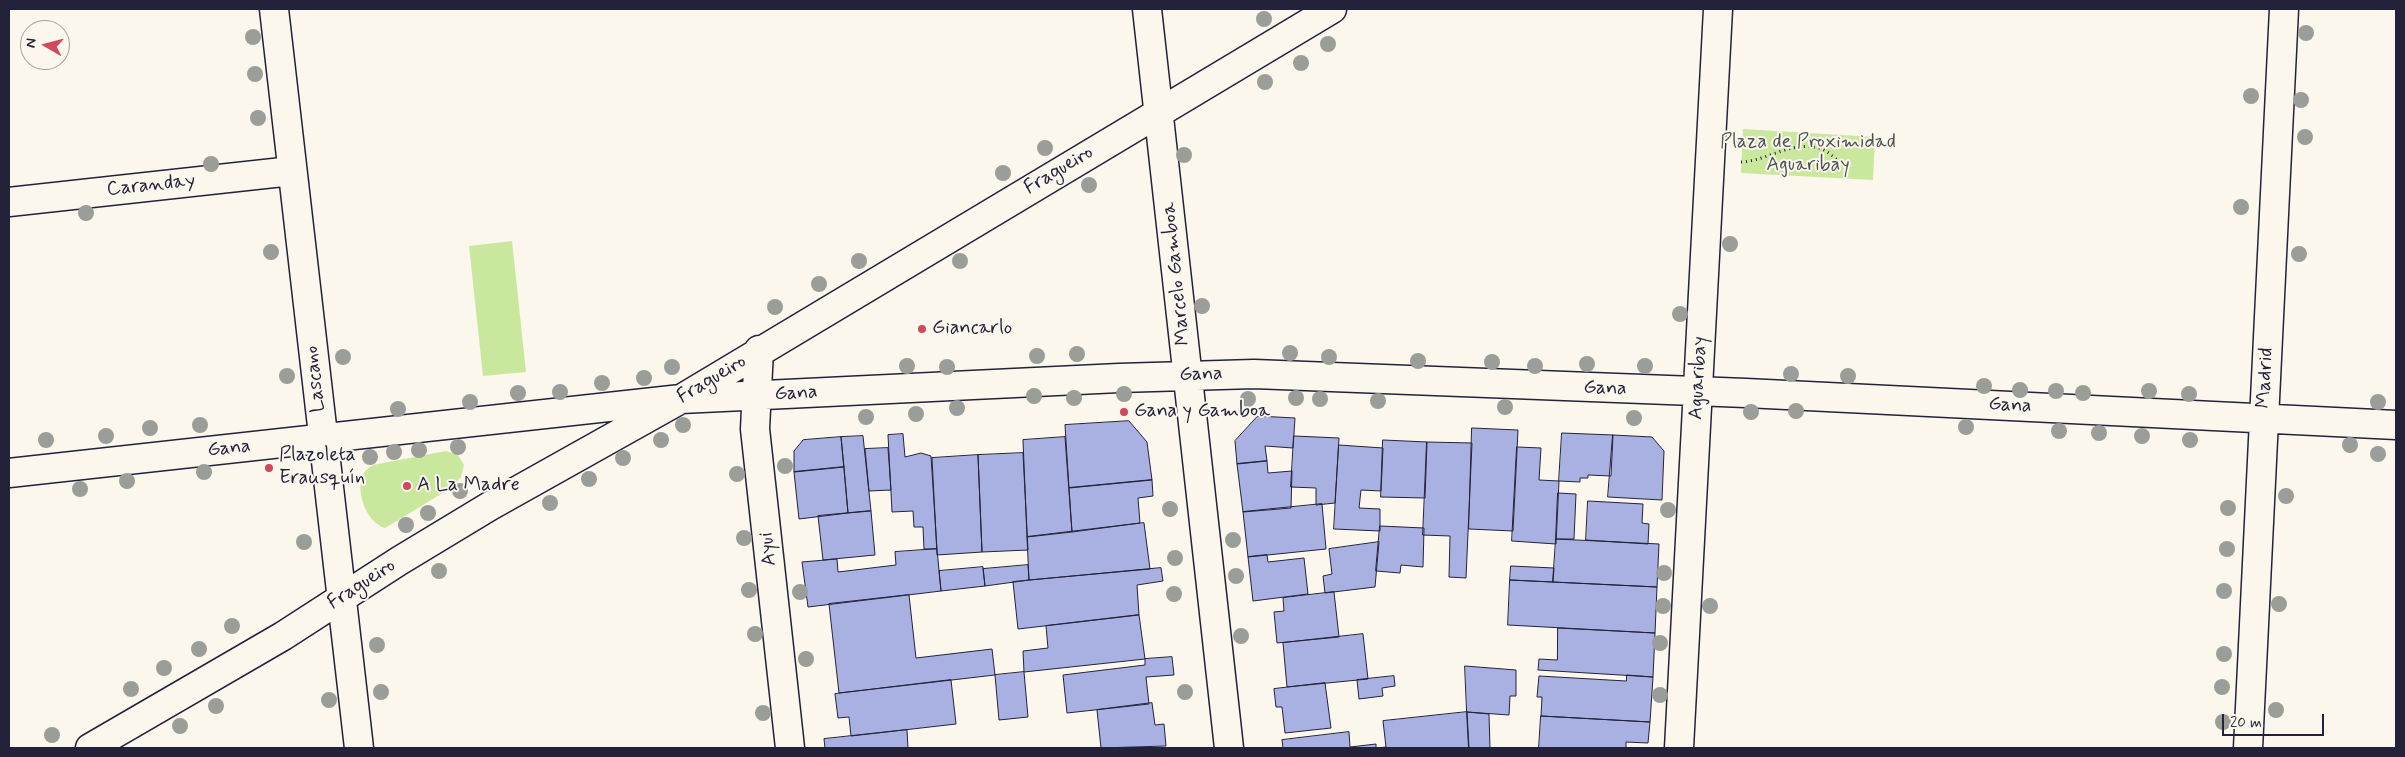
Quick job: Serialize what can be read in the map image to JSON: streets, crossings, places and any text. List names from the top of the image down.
{
  "streets": {
    "street": [
      "Fragueiro",
      "Caranday",
      "Marcelo Gamboa",
      "Gana",
      "Aguaribay",
      "Madrid",
      "Lascano",
      "Ayui"
    ]
  },
  "crossings": [
    ["Fragueiro", "Marcelo Gamboa"],
    ["Fragueiro", "Gana"],
    ["Fragueiro", "Lascano"],
    ["Fragueiro", "Ayui"],
    ["Caranday", "Lascano"],
    ["Marcelo Gamboa", "Gana"],
    ["Gana", "Aguaribay"],
    ["Gana", "Madrid"],
    ["Gana", "Lascano"],
    ["Gana", "Ayui"]
  ],
  "parks": ["Plaza de Proximidad Aguaribay"],
  "places": [
    "Giancarlo",
    "Gana y Gamboa",
    "Plazoleta Erausquín",
    "A La Madre"
  ],
  "scale_bar": "20 m",
  "north": "left"
}
